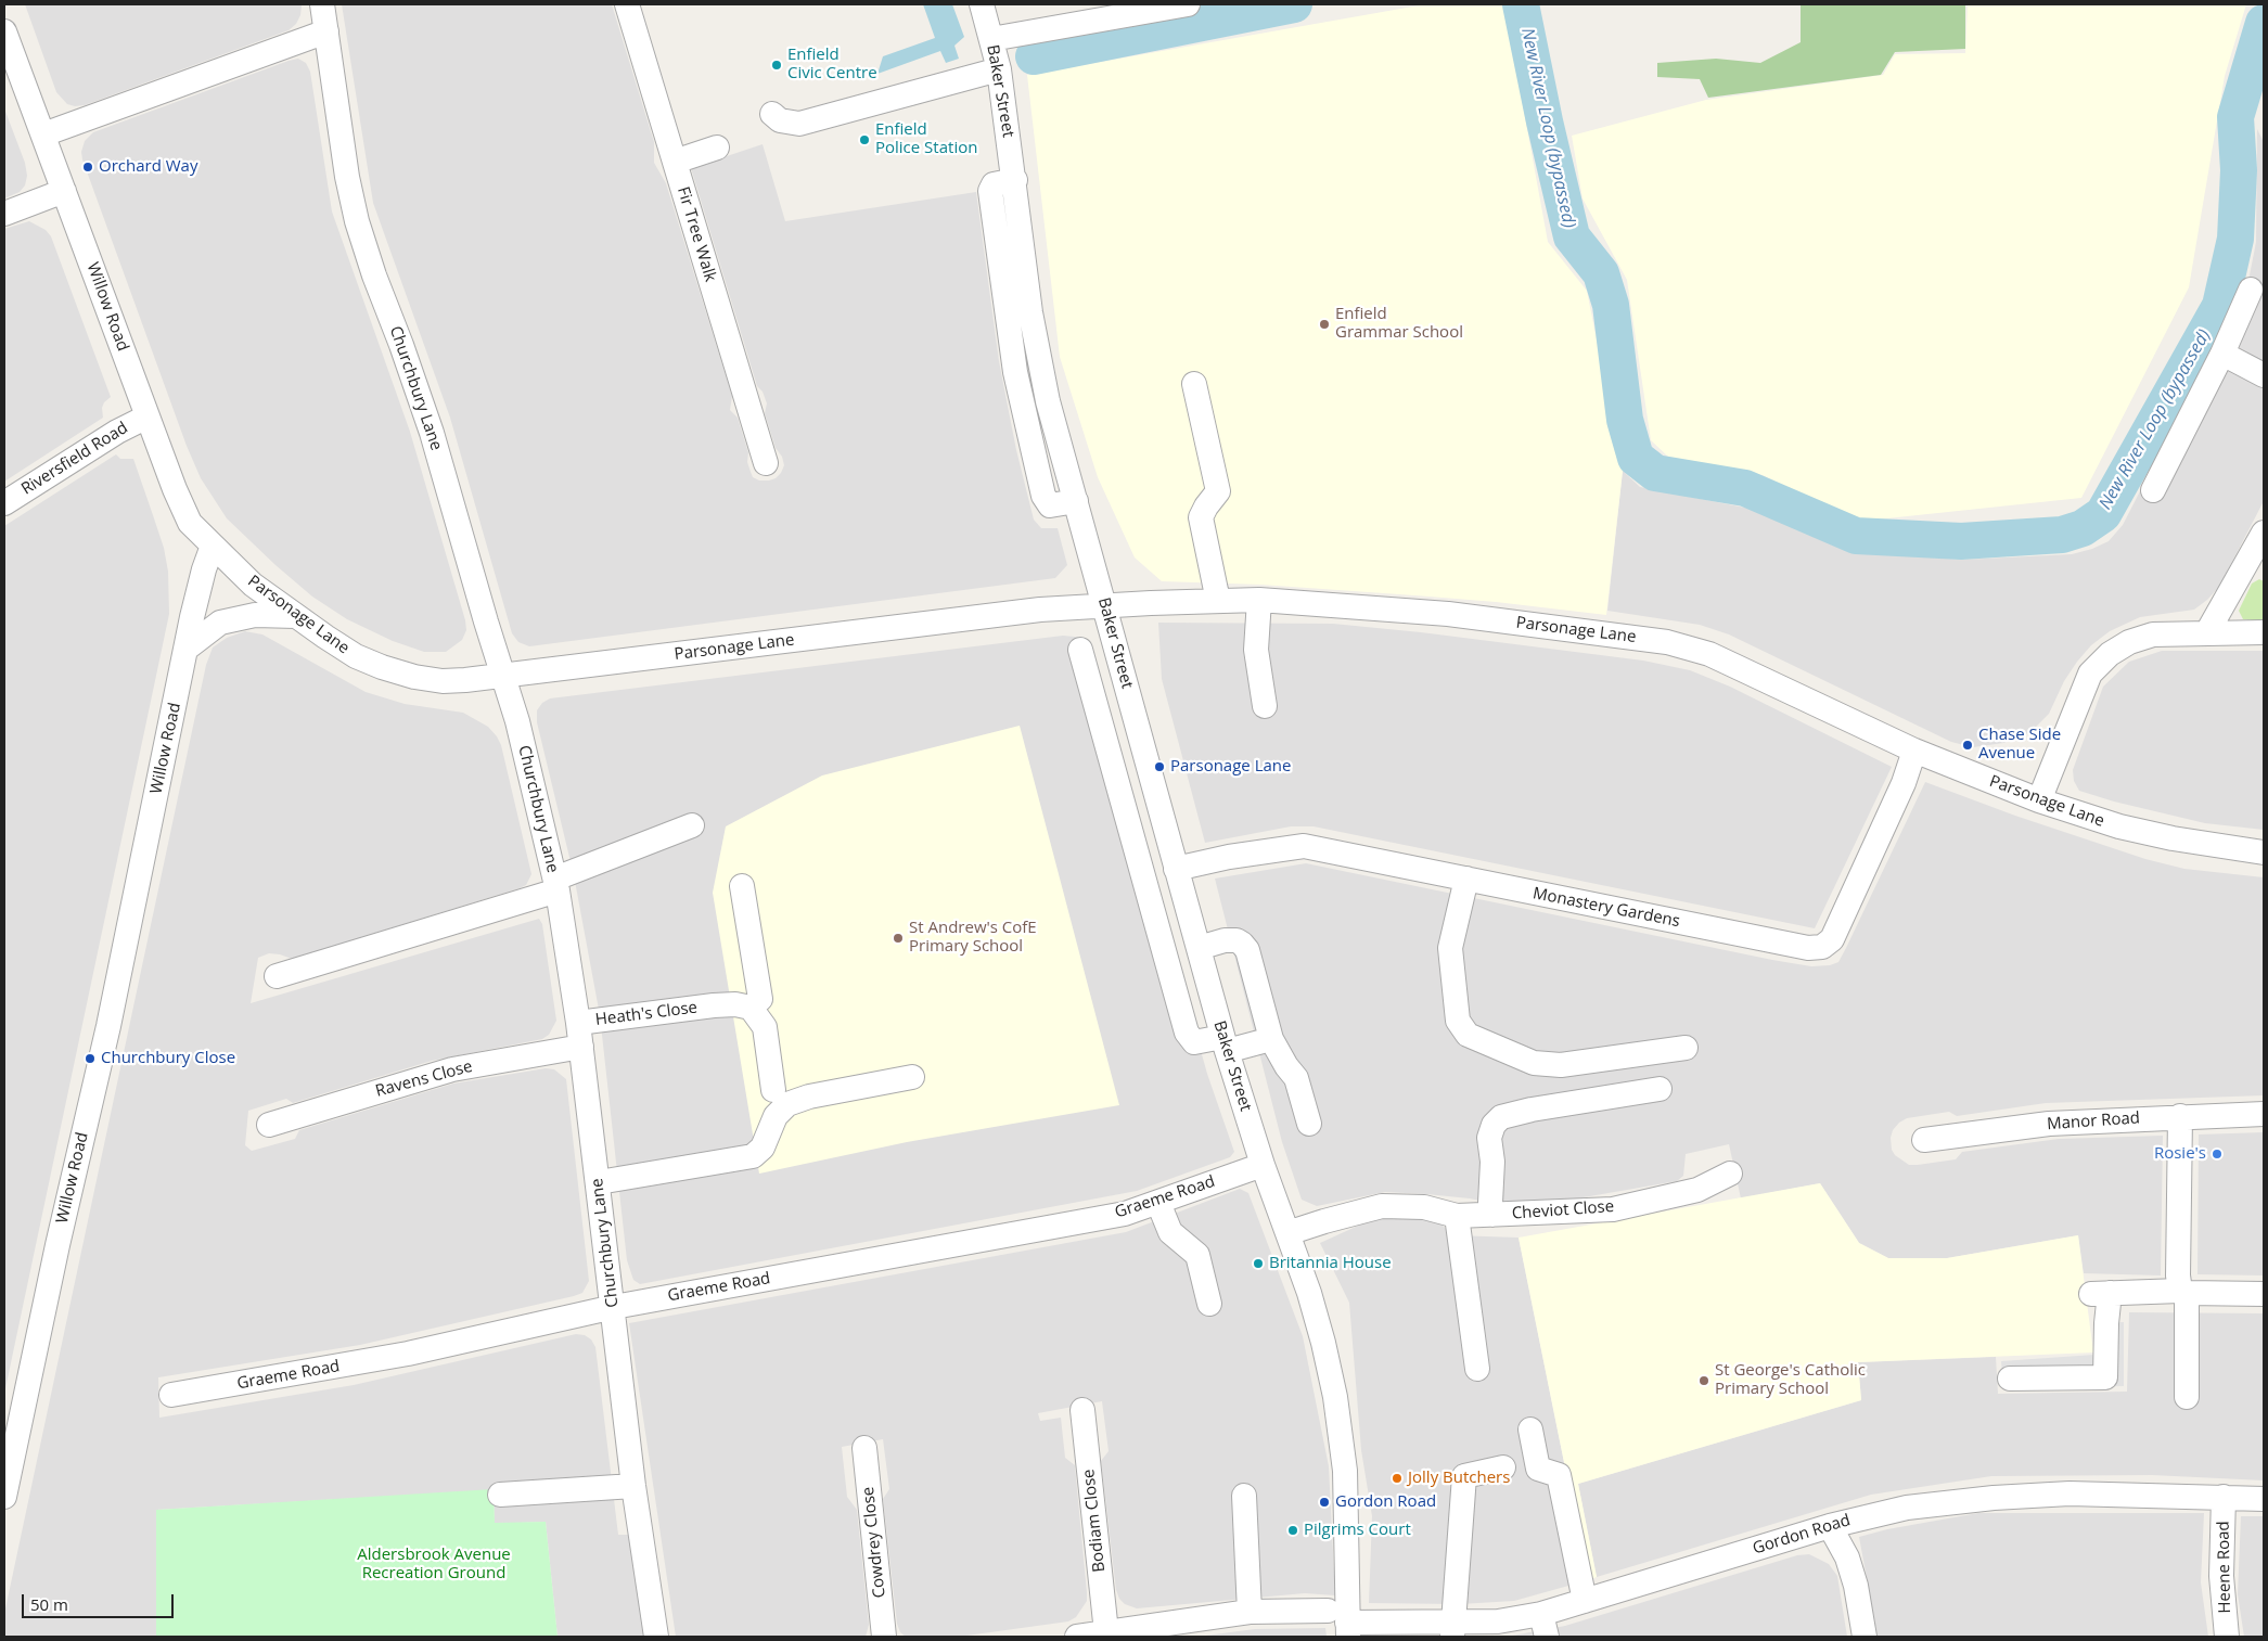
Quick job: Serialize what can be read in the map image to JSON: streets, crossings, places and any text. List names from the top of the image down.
{
  "streets": {
    "street": [
      "Baker Street",
      "Fir Tree Walk",
      "Willow Road",
      "Churchbury Lane",
      "Riversfield Road",
      "Parsonage Lane",
      "Monastery Gardens",
      "Heath's Close",
      "Ravens Close",
      "Manor Road",
      "Graeme Road",
      "Cheviot Close",
      "Bodiam Close",
      "Gordon Road",
      "Cowdrey Close",
      "Heene Road"
    ]
  },
  "crossings": [
    ["Baker Street", "Parsonage Lane"],
    ["Baker Street", "Monastery Gardens"],
    ["Baker Street", "Graeme Road"],
    ["Baker Street", "Cheviot Close"],
    ["Baker Street", "Gordon Road"],
    ["Willow Road", "Riversfield Road"],
    ["Willow Road", "Parsonage Lane"],
    ["Churchbury Lane", "Parsonage Lane"],
    ["Churchbury Lane", "Heath's Close"],
    ["Churchbury Lane", "Ravens Close"],
    ["Churchbury Lane", "Graeme Road"],
    ["Parsonage Lane", "Monastery Gardens"],
    ["Heath's Close", "Ravens Close"],
    ["Bodiam Close", "Gordon Road"],
    ["Gordon Road", "Heene Road"]
  ],
  "water": ["New River Loop (bypassed)"],
  "parks": ["Aldersbrook Avenue Recreation Ground"],
  "places": [
    "Enfield Civic Centre",
    "Enfield Police Station",
    "Orchard Way",
    "Enfield Grammar School",
    "Chase Side Avenue",
    "Parsonage Lane",
    "St Andrew's CofE Primary School",
    "Churchbury Close",
    "Rosie's",
    "Britannia House",
    "St George's Catholic Primary School",
    "Jolly Butchers",
    "Gordon Road",
    "Pilgrims Court"
  ],
  "scale_bar": "50 m"
}
